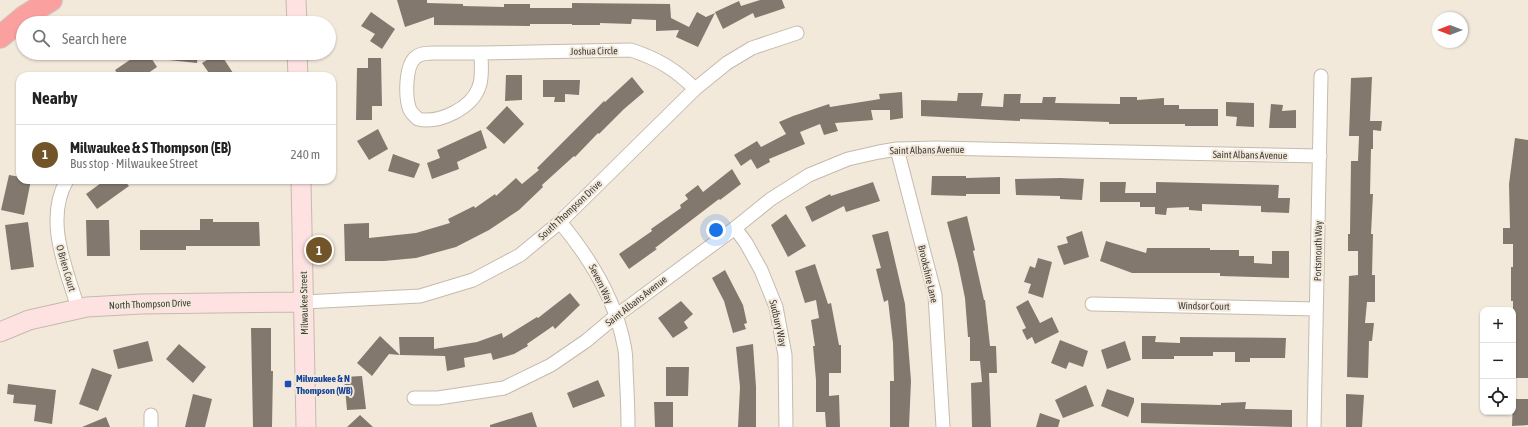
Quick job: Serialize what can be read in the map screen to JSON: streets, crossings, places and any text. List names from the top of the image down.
{
  "streets": {
    "street": [
      "Joshua Circle",
      "Saint Albans Avenue",
      "South Thompson Drive",
      "Portsmouth Way",
      "O Brien Court",
      "Brookshire Lane",
      "Severn Way",
      "Milwaukee Street",
      "North Thompson Drive",
      "Windsor Court",
      "Sudbury Way"
    ]
  },
  "crossings": [
    ["Joshua Circle", "South Thompson Drive"],
    ["Saint Albans Avenue", "Portsmouth Way"],
    ["Saint Albans Avenue", "Brookshire Lane"],
    ["Saint Albans Avenue", "Severn Way"],
    ["Saint Albans Avenue", "Sudbury Way"],
    ["South Thompson Drive", "Severn Way"],
    ["South Thompson Drive", "Milwaukee Street"],
    ["South Thompson Drive", "North Thompson Drive"],
    ["Portsmouth Way", "Windsor Court"],
    ["O Brien Court", "North Thompson Drive"],
    ["Milwaukee Street", "North Thompson Drive"]
  ],
  "places": {
    "transit": ["Milwaukee & N Thompson (WB)"]
  },
  "north": "left",
  "page": {
    "search": "Search here",
    "heading": "Nearby",
    "list": [
      {
        "mark": "1",
        "name": "Milwaukee & S Thompson (EB)",
        "note": "Bus stop · Milwaukee Street",
        "value": "240 m"
      }
    ],
    "pins": "1",
    "map_buttons": ["+", "−"]
  }
}
